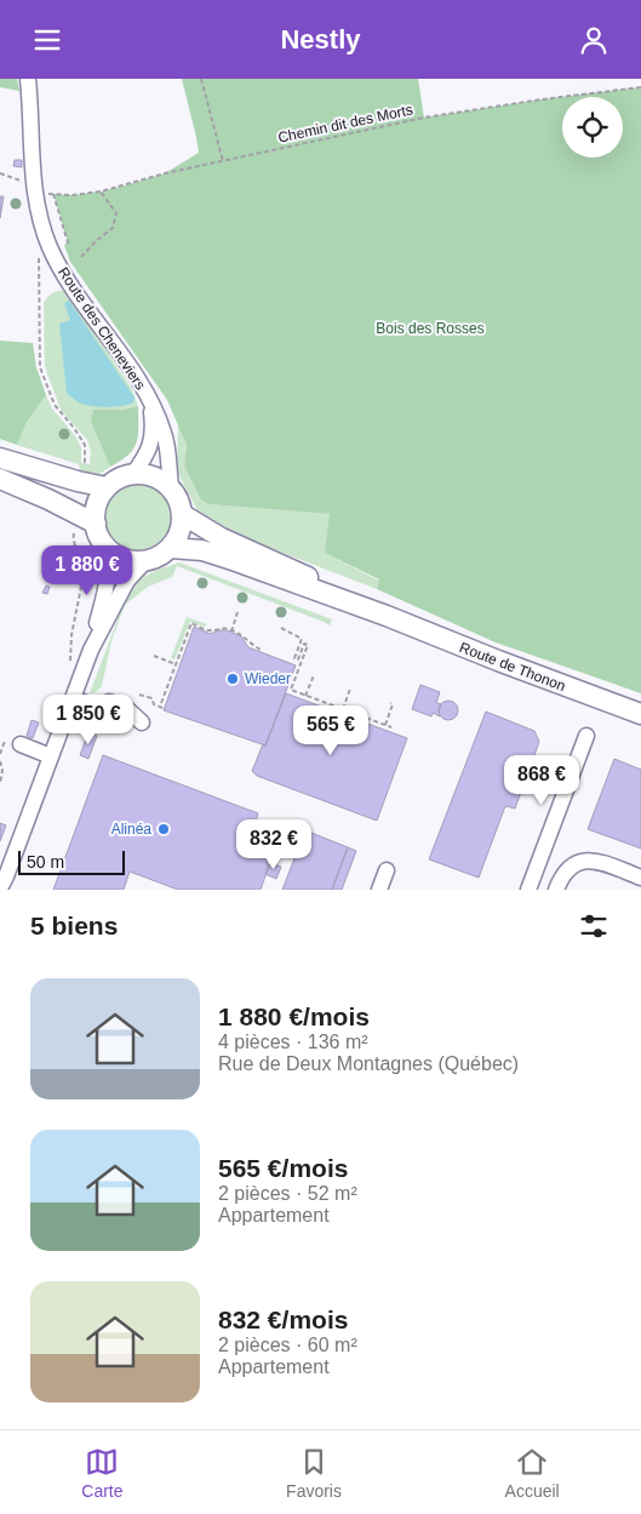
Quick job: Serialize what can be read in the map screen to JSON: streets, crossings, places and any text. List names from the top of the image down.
{
  "streets": {
    "main road": ["Route de Thonon"],
    "street": ["Route des Cheneviers"],
    "path": ["Chemin dit des Morts"]
  },
  "crossings": [
    ["Chemin dit des Morts", "Route des Cheneviers"],
    ["Route des Cheneviers", "Route de Thonon"]
  ],
  "parks": ["Bois des Rosses"],
  "places": ["Wieder", "Alinéa"],
  "scale_bar": "50 m",
  "page": {
    "header": "Nestly",
    "price": [
      "1 880 €",
      "1 850 €",
      "565 €",
      "868 €",
      "832 €"
    ],
    "scale": "50 m",
    "heading": "5 biens",
    "list": [
      {
        "name": "1 880 €/mois",
        "note": "4 pièces · 136 m² · Rue de Deux Montagnes (Québec)"
      },
      {
        "name": "565 €/mois",
        "note": "2 pièces · 52 m² · Appartement"
      },
      {
        "name": "832 €/mois",
        "note": "2 pièces · 60 m² · Appartement"
      }
    ],
    "tabs": ["Carte", "Favoris", "Accueil"]
  }
}
